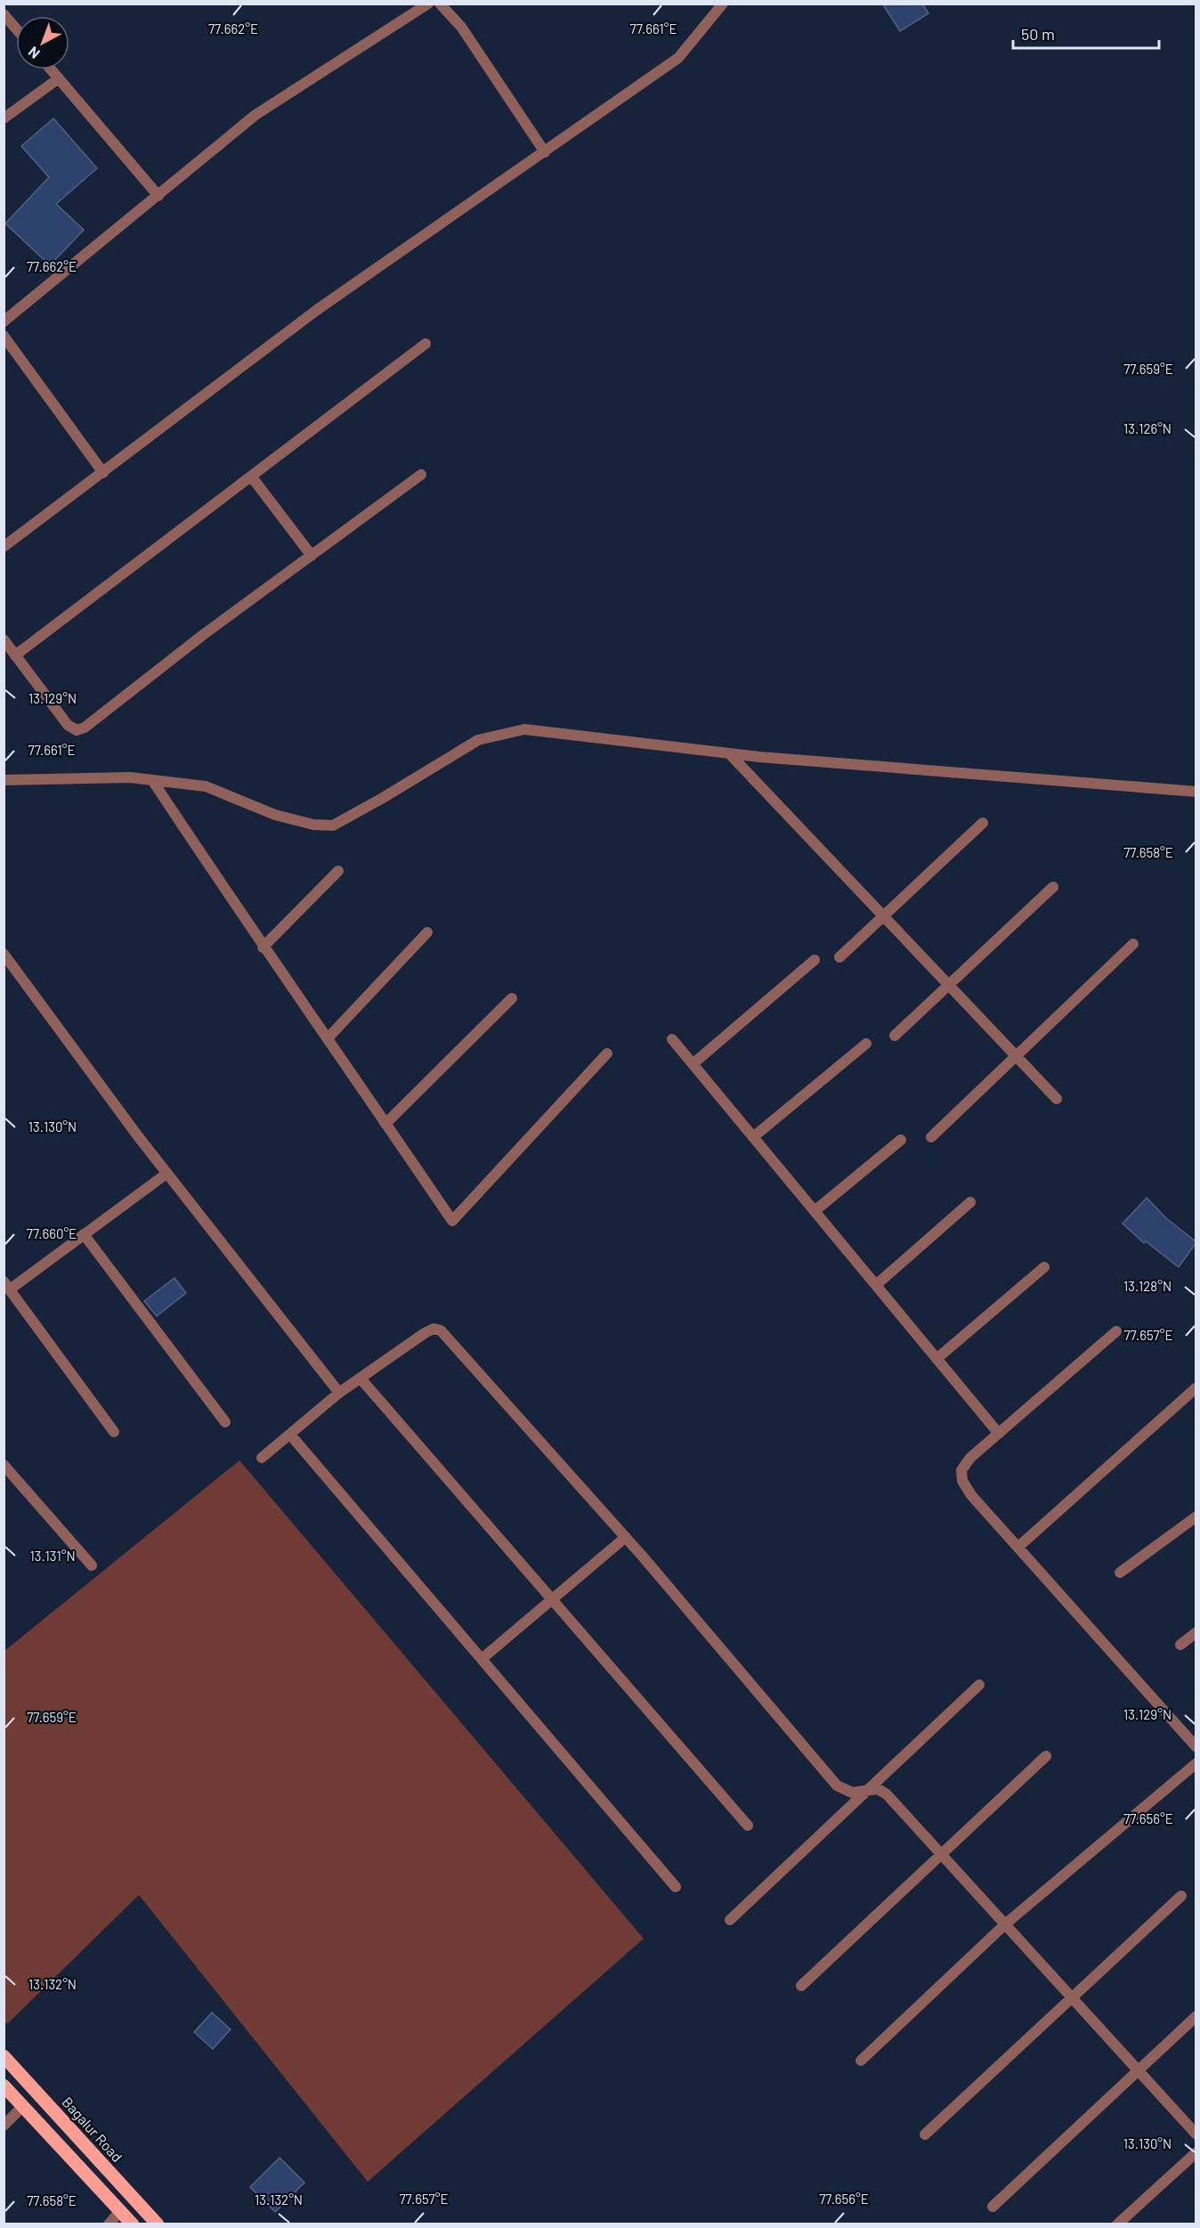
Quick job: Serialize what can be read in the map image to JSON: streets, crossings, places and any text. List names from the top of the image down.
{
  "streets": {
    "main road": ["Bagalur Road"]
  },
  "scale_bar": "50 m",
  "north": "bottom left",
  "coordinates": [
    "77.662°E",
    "77.661°E",
    "77.659°E",
    "13.126°N",
    "13.129°N",
    "77.658°E",
    "13.130°N",
    "77.660°E",
    "13.128°N",
    "77.657°E",
    "13.131°N",
    "77.656°E",
    "13.132°N"
  ]
}
